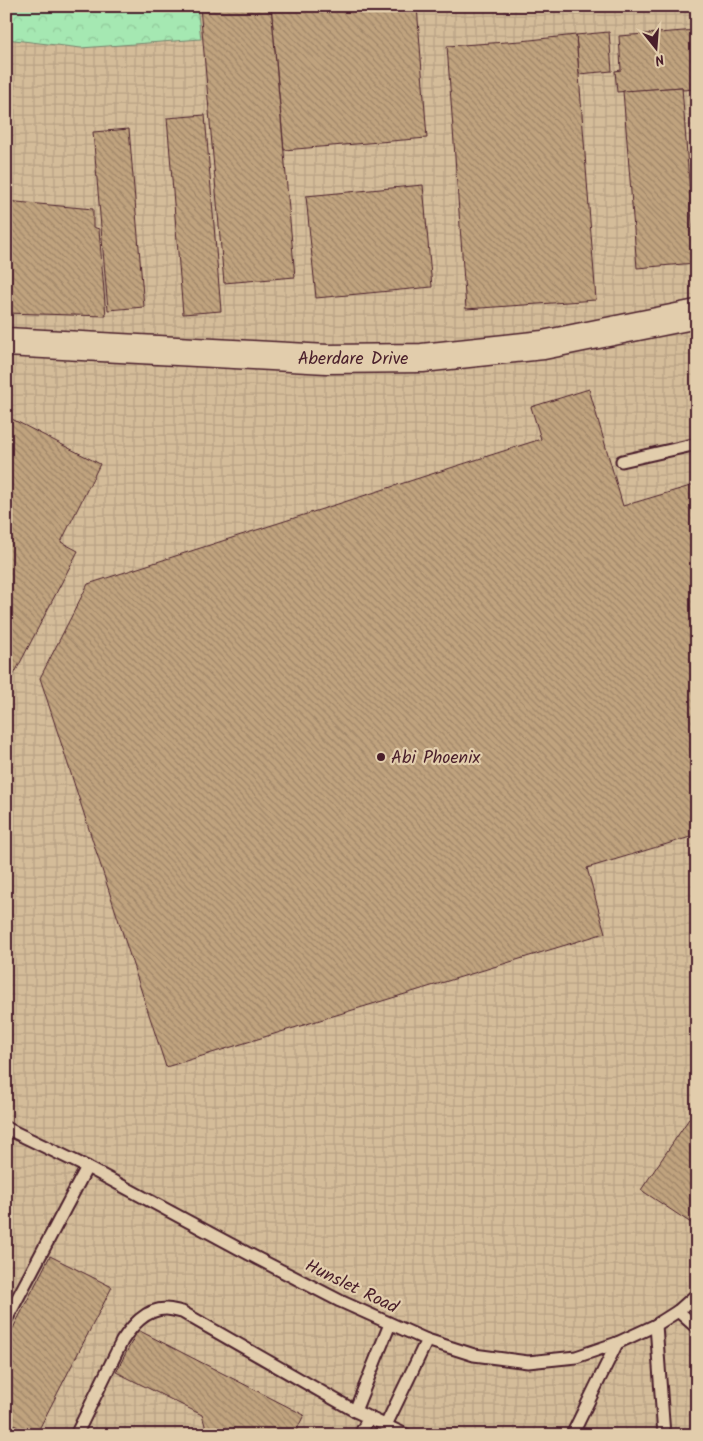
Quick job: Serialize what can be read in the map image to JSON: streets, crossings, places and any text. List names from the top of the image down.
{
  "streets": {
    "street": ["Aberdare Drive"],
    "lane": ["Hunslet Road"]
  },
  "places": ["Abi Phoenix"],
  "north": "bottom"
}
